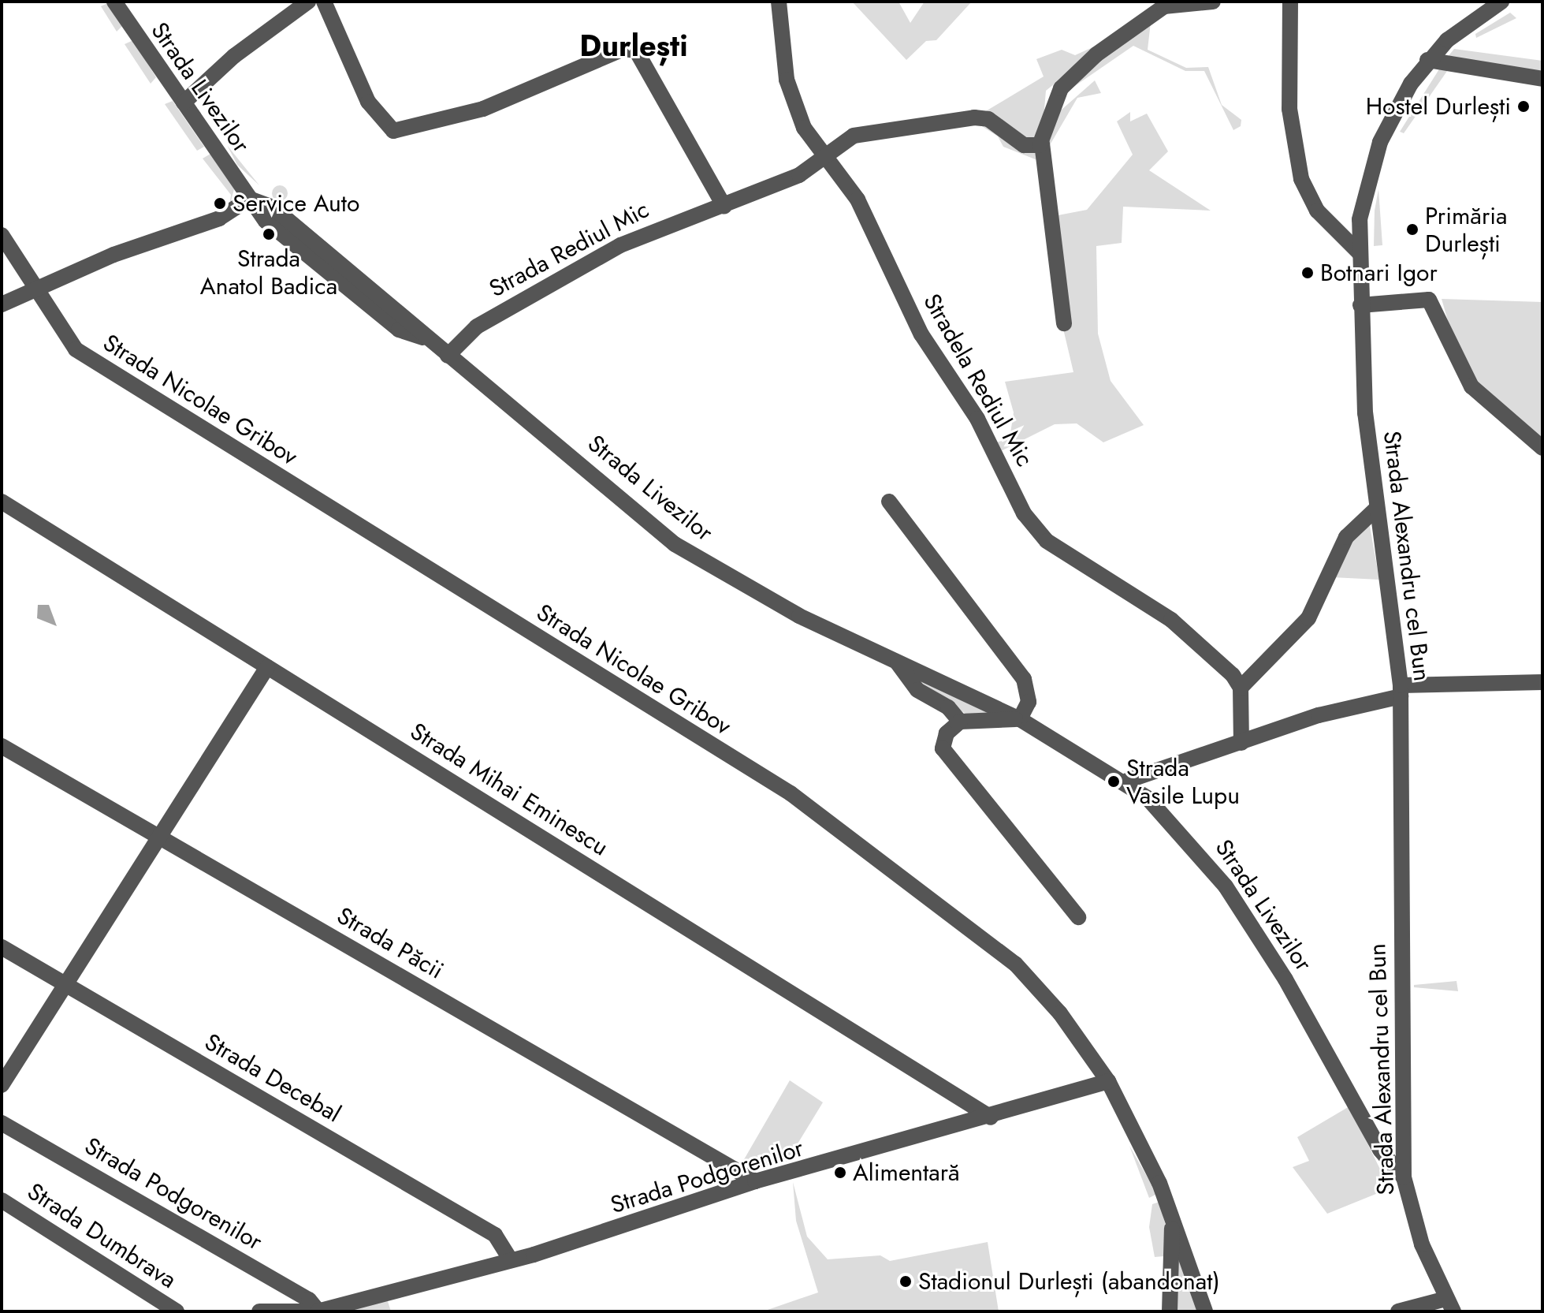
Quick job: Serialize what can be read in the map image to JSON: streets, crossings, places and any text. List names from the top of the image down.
{
  "streets": {
    "street": [
      "Strada Livezilor",
      "Strada Rediul Mic",
      "Stradela Rediul Mic",
      "Strada Nicolae Gribov",
      "Strada Alexandru cel Bun",
      "Strada Mihai Eminescu",
      "Strada Păcii",
      "Strada Decebal",
      "Strada Podgorenilor",
      "Strada Dumbrava"
    ]
  },
  "crossings": [
    ["Strada Livezilor", "Strada Rediul Mic"],
    ["Strada Livezilor", "Strada Alexandru cel Bun"],
    ["Strada Rediul Mic", "Stradela Rediul Mic"],
    ["Strada Nicolae Gribov", "Strada Podgorenilor"],
    ["Strada Mihai Eminescu", "Strada Podgorenilor"],
    ["Strada Păcii", "Strada Podgorenilor"],
    ["Strada Decebal", "Strada Podgorenilor"]
  ],
  "districts": ["Durlești"],
  "places": [
    "Hostel Durlești",
    "Service Auto",
    "Primăria Durlești",
    "Strada Anatol Badica",
    "Botnari Igor",
    "Strada Vasile Lupu",
    "Alimentară",
    "Stadionul Durlești (abandonat)"
  ]
}
